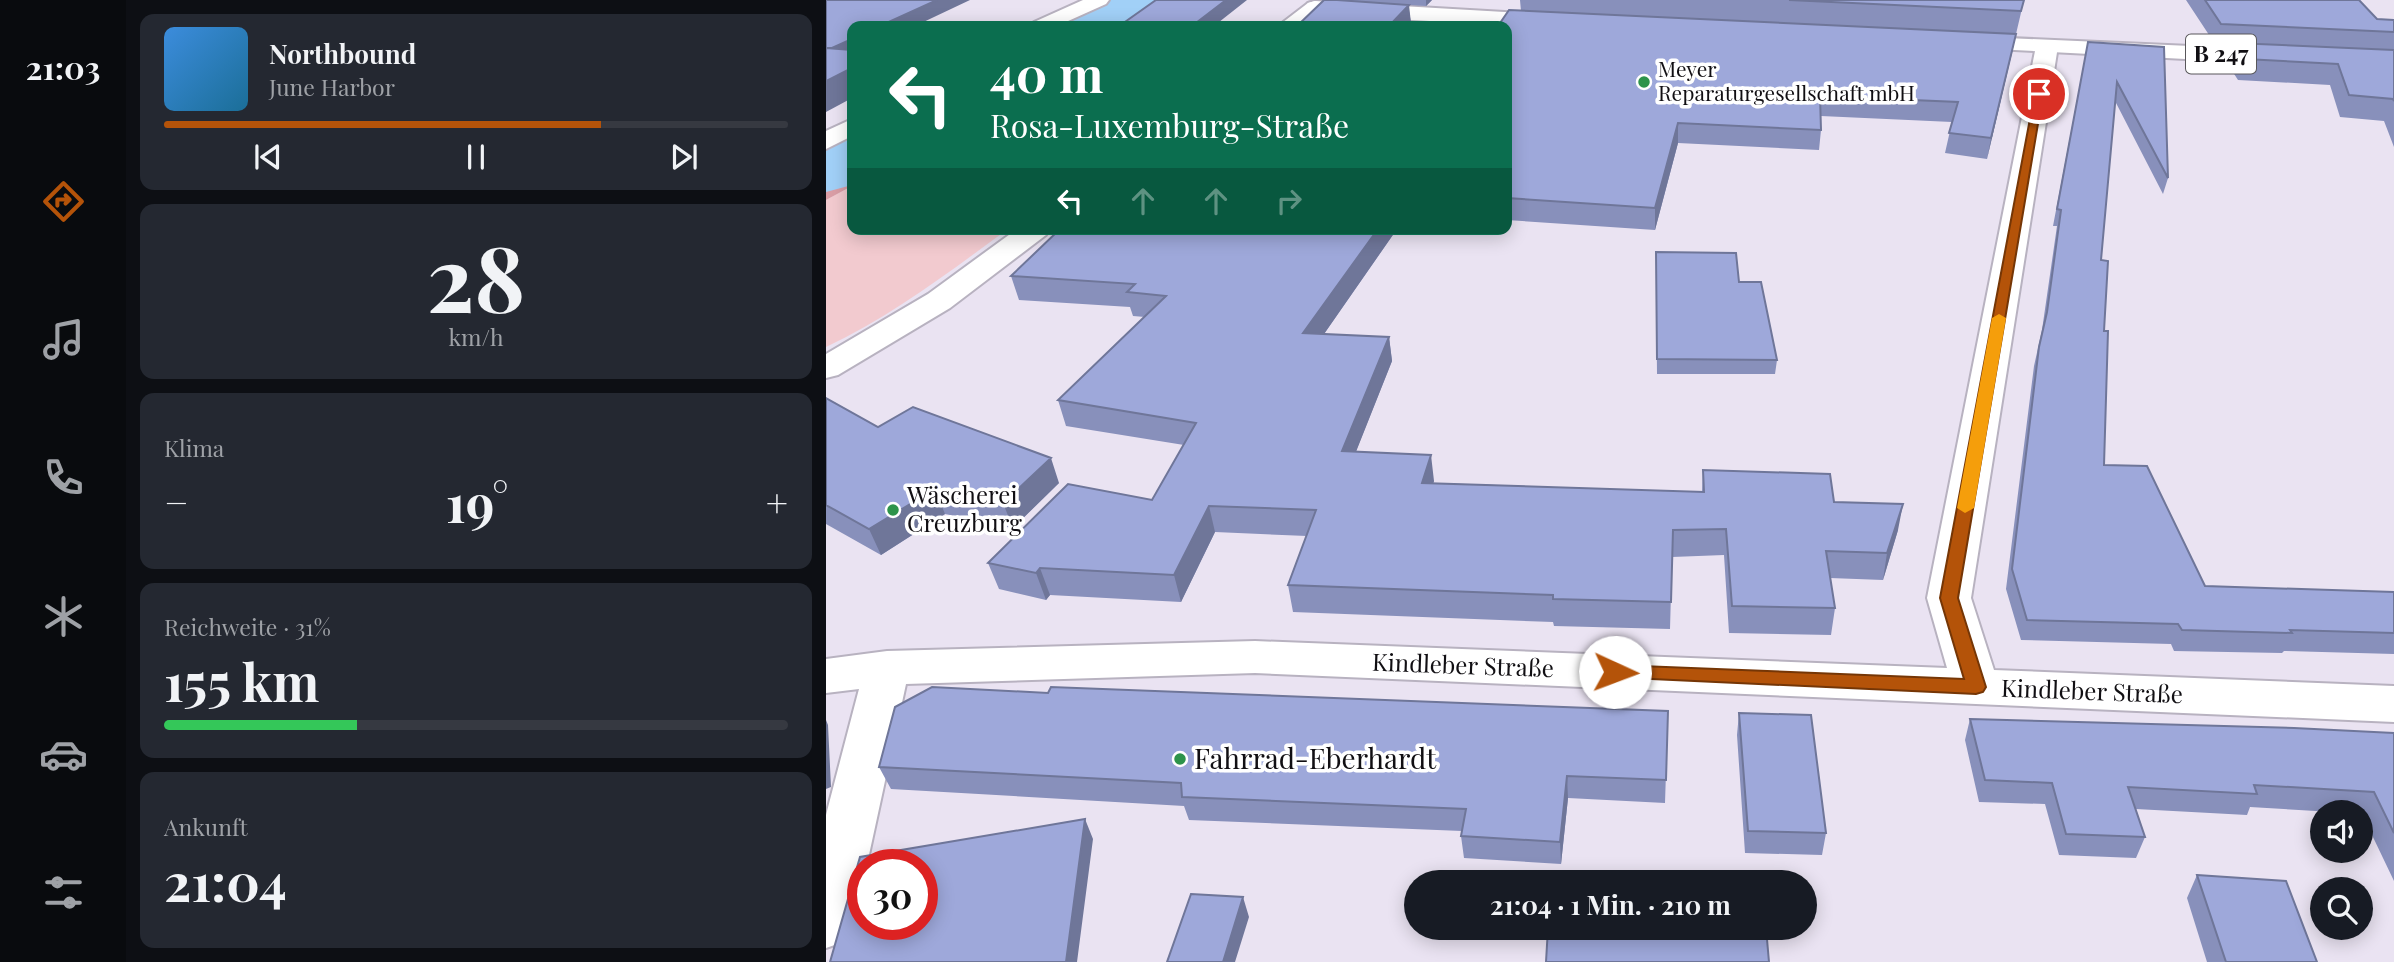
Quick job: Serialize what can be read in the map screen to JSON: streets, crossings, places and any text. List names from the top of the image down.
{
  "streets": {
    "street": ["B 247", "Kindleber Straße"]
  },
  "places": ["Meyer Reparaturgesellschaft mbH", "Wäscherei Creuzburg", "Fahrrad-Eberhardt"],
  "page": {
    "tabs": "21:03",
    "turn": ["40 m", "Rosa-Luxemburg-Straße"],
    "song": ["Northbound", "June Harbor"],
    "tile": [
      ["28", "km/h"],
      "Klima",
      ["Reichweite · 31%", "155 km"],
      ["Ankunft", "21:04"]
    ],
    "heat": ["−", "19°", "+"],
    "limit": "30",
    "trip": "21:04 · 1 Min. · 210 m"
  }
}
